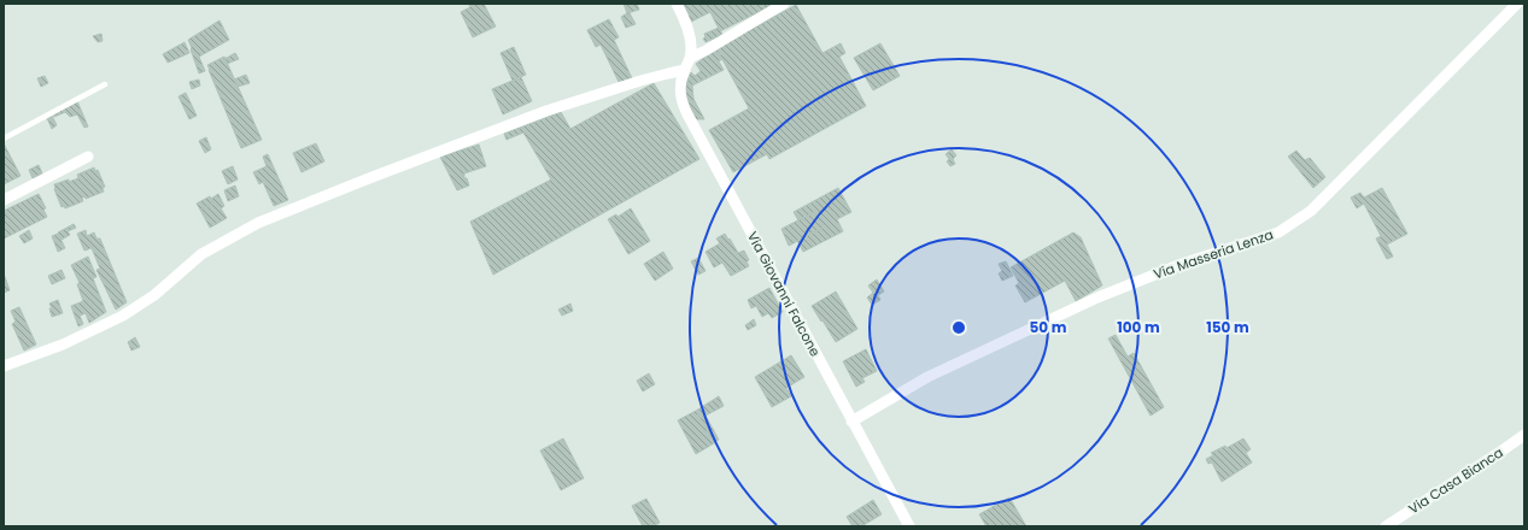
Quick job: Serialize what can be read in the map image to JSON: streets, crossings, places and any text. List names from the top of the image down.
{
  "streets": {
    "street": ["Via Masseria Lenza", "Via Giovanni Falcone", "Via Casa Bianca"]
  },
  "crossings": [
    ["Via Masseria Lenza", "Via Giovanni Falcone"]
  ],
  "rings": ["50 m", "100 m", "150 m"]
}
